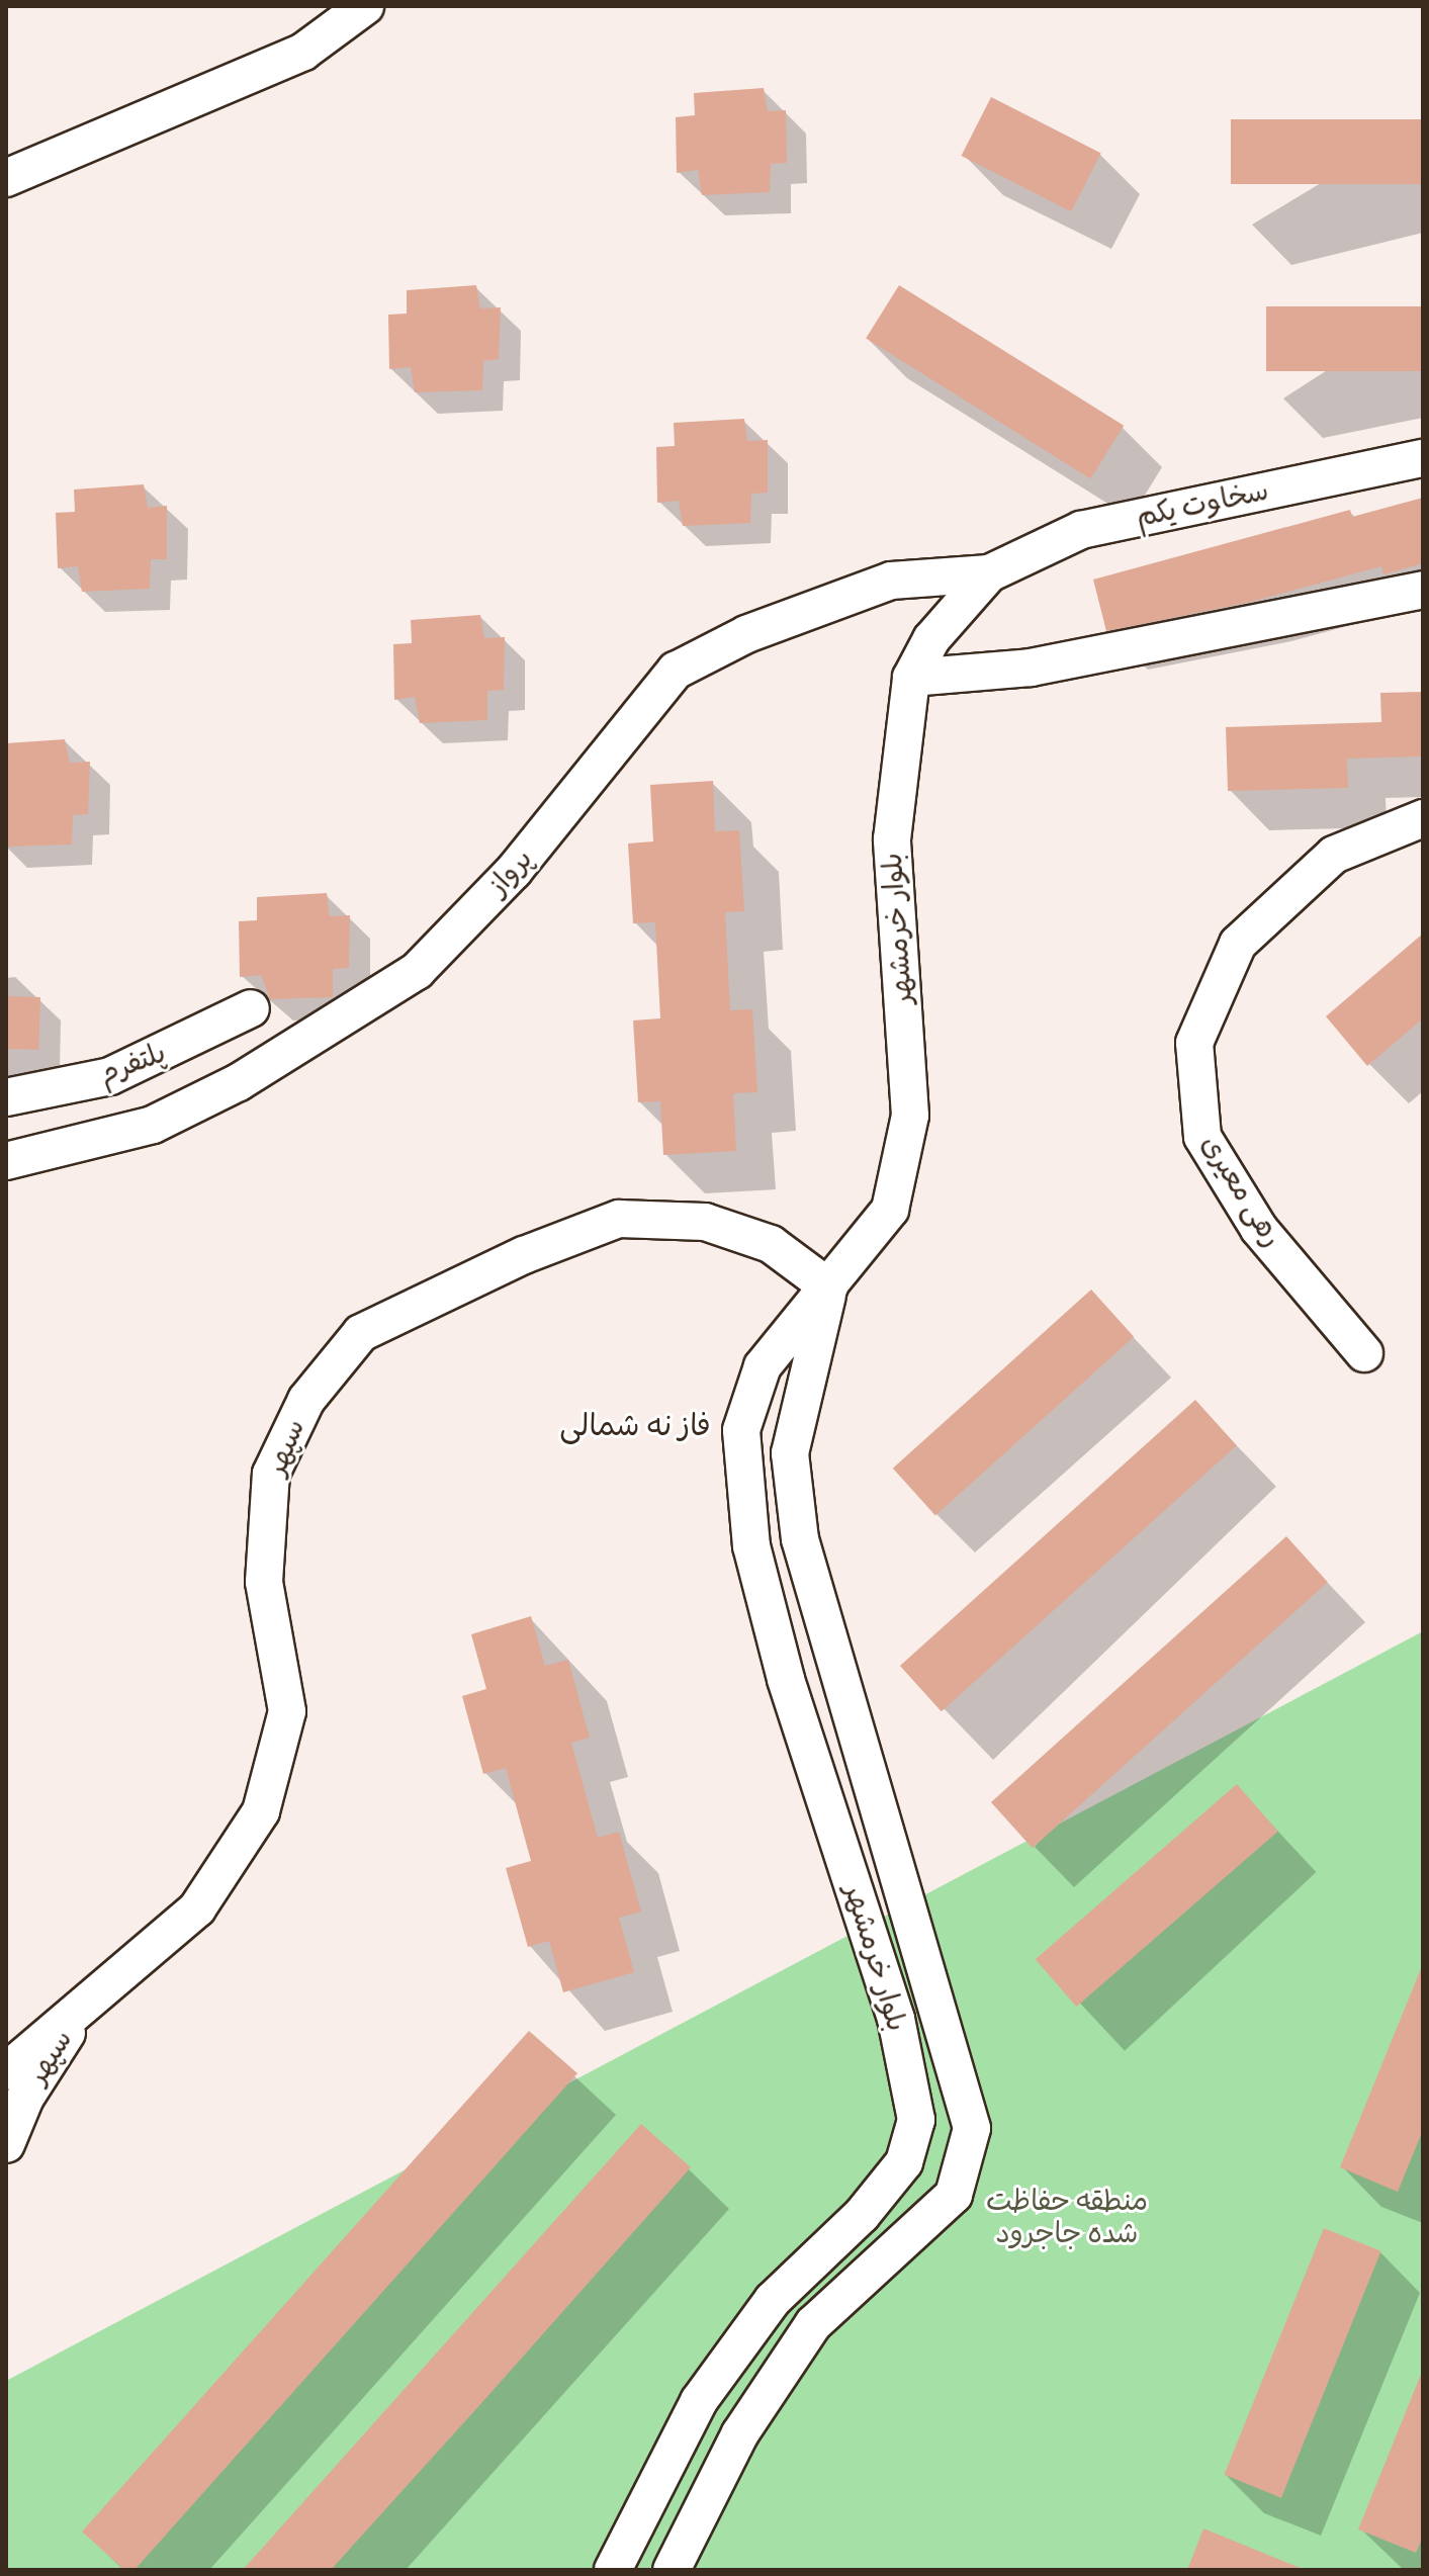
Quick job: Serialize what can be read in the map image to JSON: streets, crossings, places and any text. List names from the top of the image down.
{
  "streets": {
    "street": [
      "سخاوت یکم",
      "پرواز",
      "بلوار خرمشهر",
      "پلتفرم",
      "رهی معیری",
      "سپهر"
    ]
  },
  "crossings": [
    ["سخاوت یکم", "پرواز"],
    ["سخاوت یکم", "بلوار خرمشهر"],
    ["پرواز", "بلوار خرمشهر"],
    ["بلوار خرمشهر", "سپهر"]
  ],
  "districts": ["فاز نه شمالی"],
  "parks": ["منطقه حفاظت شده جاجرود"]
}
